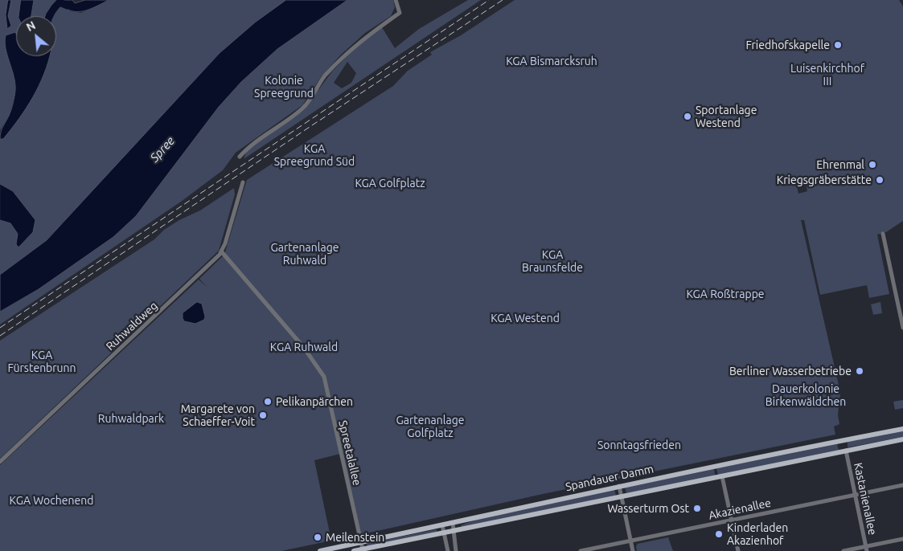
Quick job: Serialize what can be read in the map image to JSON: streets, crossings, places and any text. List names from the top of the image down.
{
  "streets": {
    "main road": ["Spandauer Damm"],
    "street": [
      "Ruhwaldweg",
      "Spreetalallee",
      "Kastanienallee",
      "Akazienallee"
    ]
  },
  "crossings": [
    ["Ruhwaldweg", "Spreetalallee"],
    ["Spreetalallee", "Spandauer Damm"],
    ["Spandauer Damm", "Kastanienallee"],
    ["Kastanienallee", "Akazienallee"]
  ],
  "water": ["Spree"],
  "parks": [
    "KGA Bismarcksruh",
    "Luisenkirchhof III",
    "Kolonie Spreegrund",
    "KGA Spreegrund Süd",
    "KGA Golfplatz",
    "Gartenanlage Ruhwald",
    "KGA Braunsfelde",
    "KGA Roßtrappe",
    "KGA Westend",
    "KGA Ruhwald",
    "KGA Fürstenbrunn",
    "Dauerkolonie Birkenwäldchen",
    "Ruhwaldpark",
    "Gartenanlage Golfplatz",
    "Sonntagsfrieden",
    "KGA Wochenend"
  ],
  "places": [
    "Friedhofskapelle",
    "Sportanlage Westend",
    "Ehrenmal",
    "Kriegsgräberstätte",
    "Berliner Wasserbetriebe",
    "Pelikanpärchen",
    "Margarete von Schaeffer-Voit",
    "Wasserturm Ost",
    "Kinderladen Akazienhof",
    "Meilenstein"
  ],
  "north": "top left"
}
